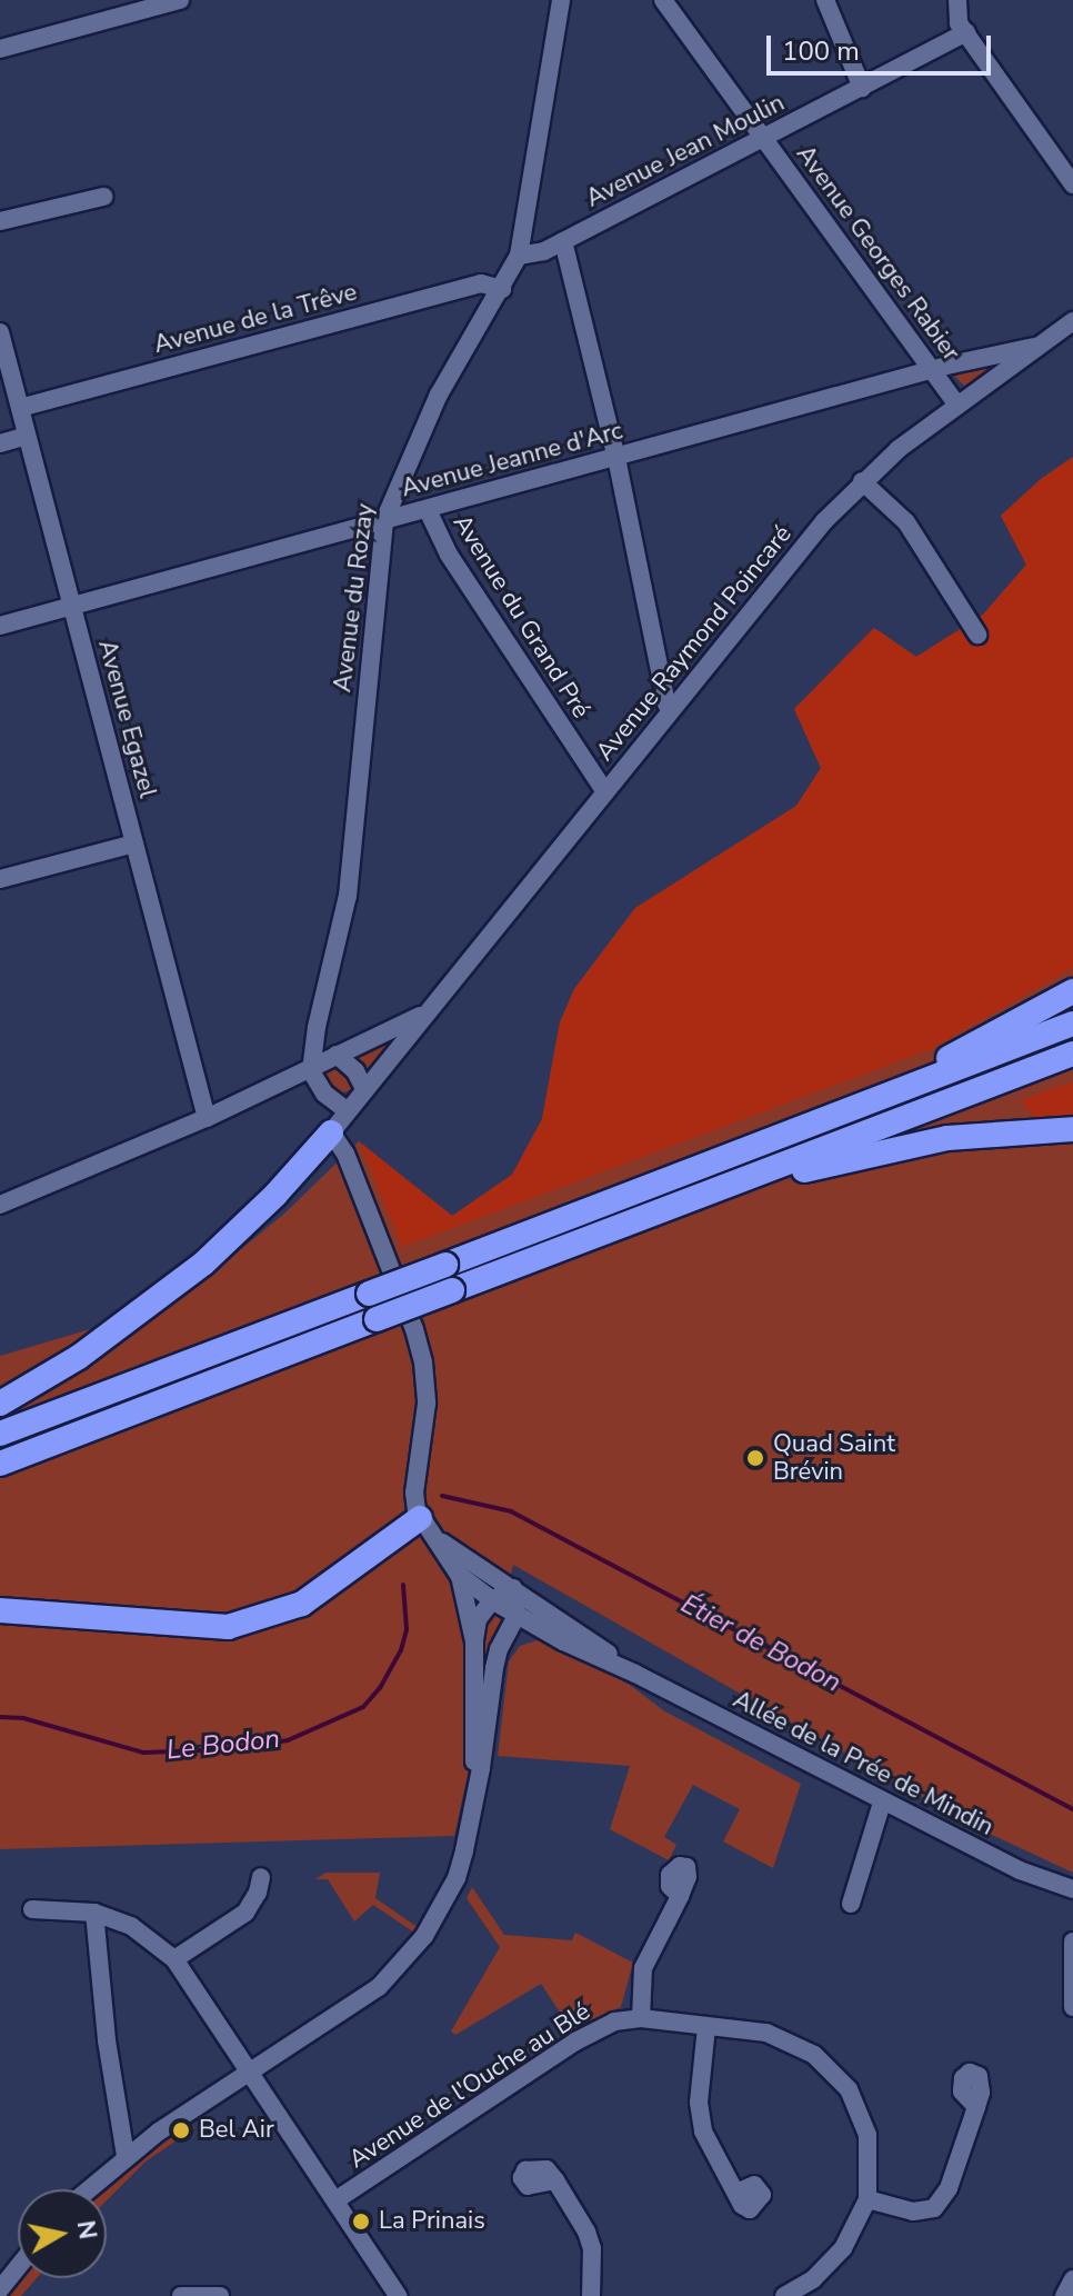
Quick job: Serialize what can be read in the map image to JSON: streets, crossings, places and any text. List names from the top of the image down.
{
  "streets": {
    "street": [
      "Avenue Jean Moulin",
      "Avenue Georges Rabier",
      "Avenue de la Trêve",
      "Avenue Jeanne d'Arc",
      "Avenue du Rozay",
      "Avenue du Grand Pré",
      "Avenue Raymond Poincaré",
      "Avenue Egazel",
      "Allée de la Prée de Mindin",
      "Avenue de l'Ouche au Blé"
    ]
  },
  "crossings": [
    ["Avenue Jean Moulin", "Avenue Georges Rabier"],
    ["Avenue Jean Moulin", "Avenue du Rozay"],
    ["Avenue Georges Rabier", "Avenue Jeanne d'Arc"],
    ["Avenue Georges Rabier", "Avenue Raymond Poincaré"],
    ["Avenue de la Trêve", "Avenue du Rozay"],
    ["Avenue de la Trêve", "Avenue Egazel"],
    ["Avenue Jeanne d'Arc", "Avenue du Rozay"],
    ["Avenue Jeanne d'Arc", "Avenue du Grand Pré"],
    ["Avenue Jeanne d'Arc", "Avenue Raymond Poincaré"],
    ["Avenue Jeanne d'Arc", "Avenue Egazel"],
    ["Avenue du Rozay", "Avenue Raymond Poincaré"],
    ["Avenue du Grand Pré", "Avenue Raymond Poincaré"],
    ["Avenue Raymond Poincaré", "Avenue Egazel"]
  ],
  "water": ["Étier de Bodon", "Le Bodon"],
  "places": ["Quad Saint Brévin", "Bel Air", "La Prinais"],
  "scale_bar": "100 m",
  "north": "right"
}
